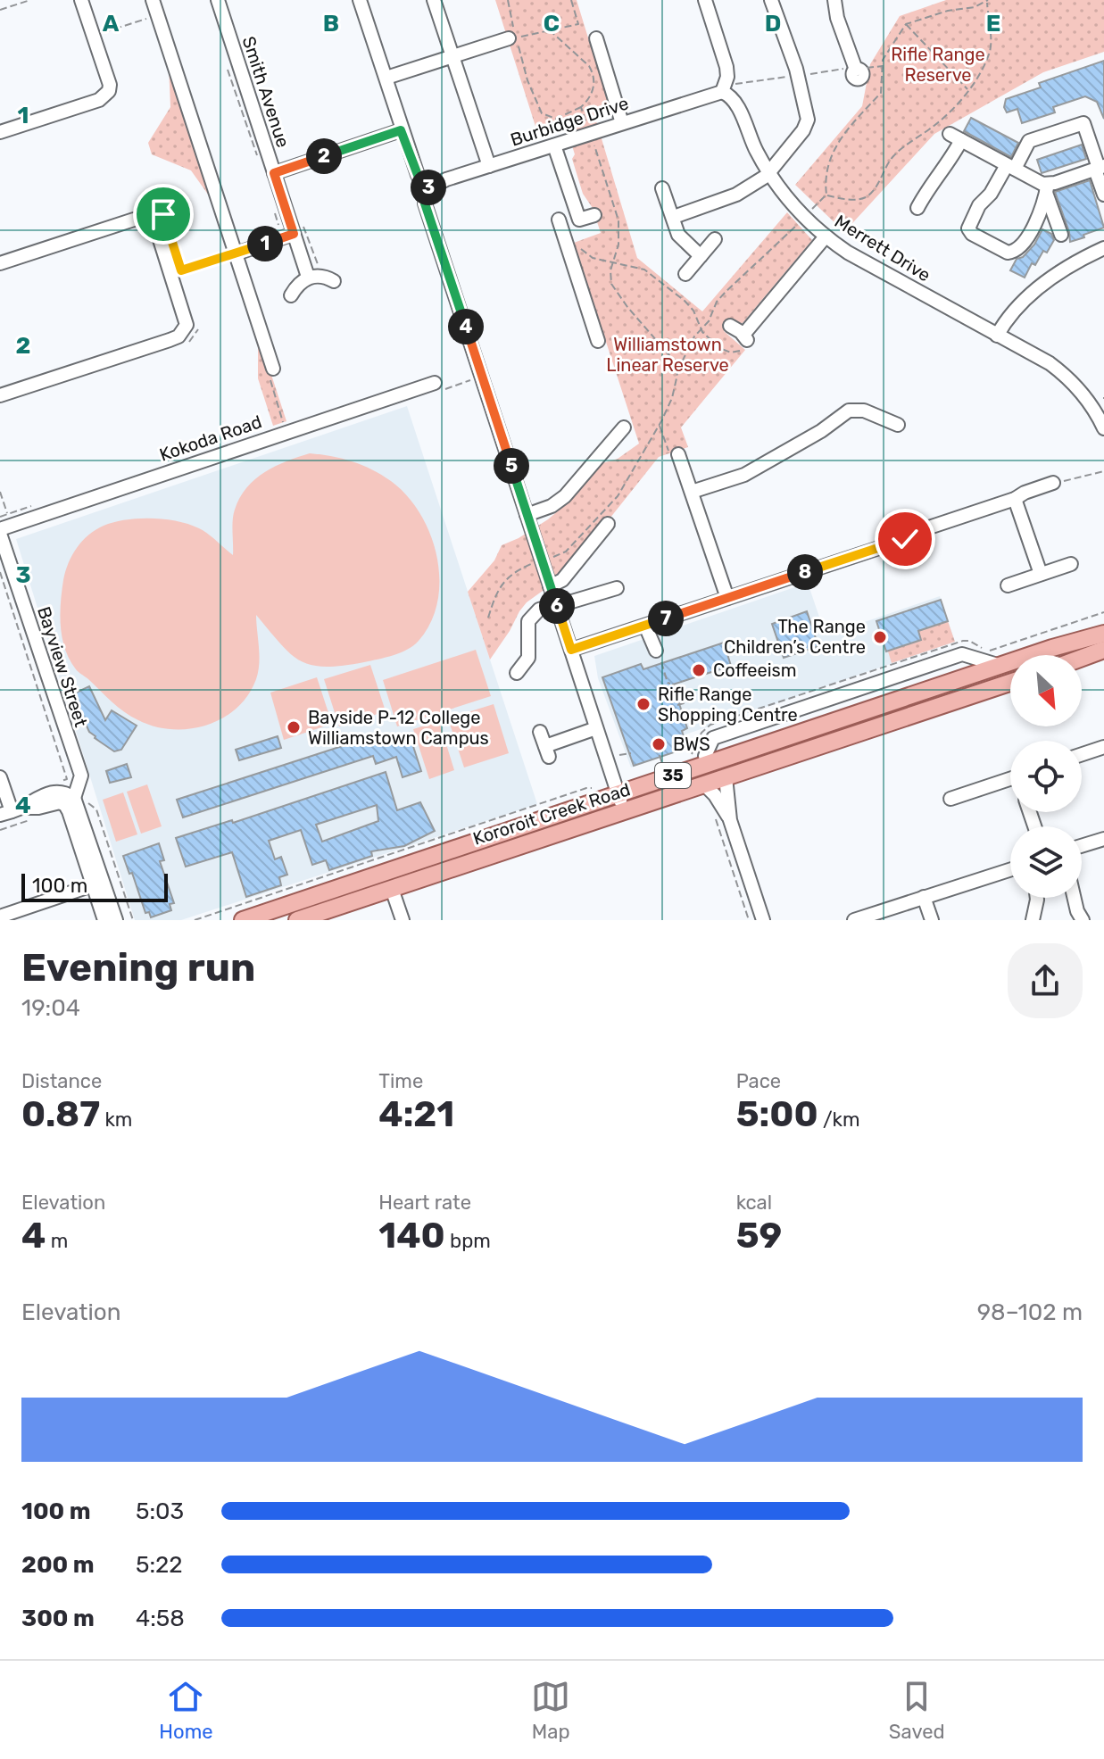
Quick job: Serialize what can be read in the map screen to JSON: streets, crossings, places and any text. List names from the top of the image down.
{
  "streets": {
    "main road": ["35", "Kororoit Creek Road"],
    "street": [
      "Smith Avenue",
      "Burbidge Drive",
      "Merrett Drive",
      "Kokoda Road",
      "Bayview Street"
    ]
  },
  "crossings": [
    ["Burbidge Drive", "Merrett Drive"],
    ["Kokoda Road", "Bayview Street"]
  ],
  "parks": ["Rifle Range Reserve", "Williamstown Linear Reserve"],
  "places": [
    "The Range Children’s Centre",
    "Coffeeism",
    "Rifle Range Shopping Centre",
    "Bayside P-12 College Williamstown Campus",
    "BWS"
  ],
  "scale_bar": "100 m",
  "north": "bottom right",
  "page": {
    "pins": [
      "2",
      "3",
      "1",
      "4",
      "5",
      "8",
      "6",
      "7"
    ],
    "scale": "100 m",
    "heading": ["Evening run", "19:04"],
    "stats": [
      ["Distance", "0.87 km"],
      ["Time", "4:21"],
      ["Pace", "5:00 /km"],
      ["Elevation", "4 m"],
      ["Heart rate", "140 bpm"],
      ["kcal", "59"]
    ],
    "chart": ["Elevation", "98–102 m"],
    "list": [
      {
        "name": "100 m",
        "note": "5:03"
      },
      {
        "name": "200 m",
        "note": "5:22"
      },
      {
        "name": "300 m",
        "note": "4:58"
      }
    ],
    "tabs": ["Home", "Map", "Saved"]
  },
  "grid": {
    "columns": [
      "A",
      "B",
      "C",
      "D",
      "E"
    ],
    "rows": [
      "1",
      "2",
      "3",
      "4"
    ]
  }
}
